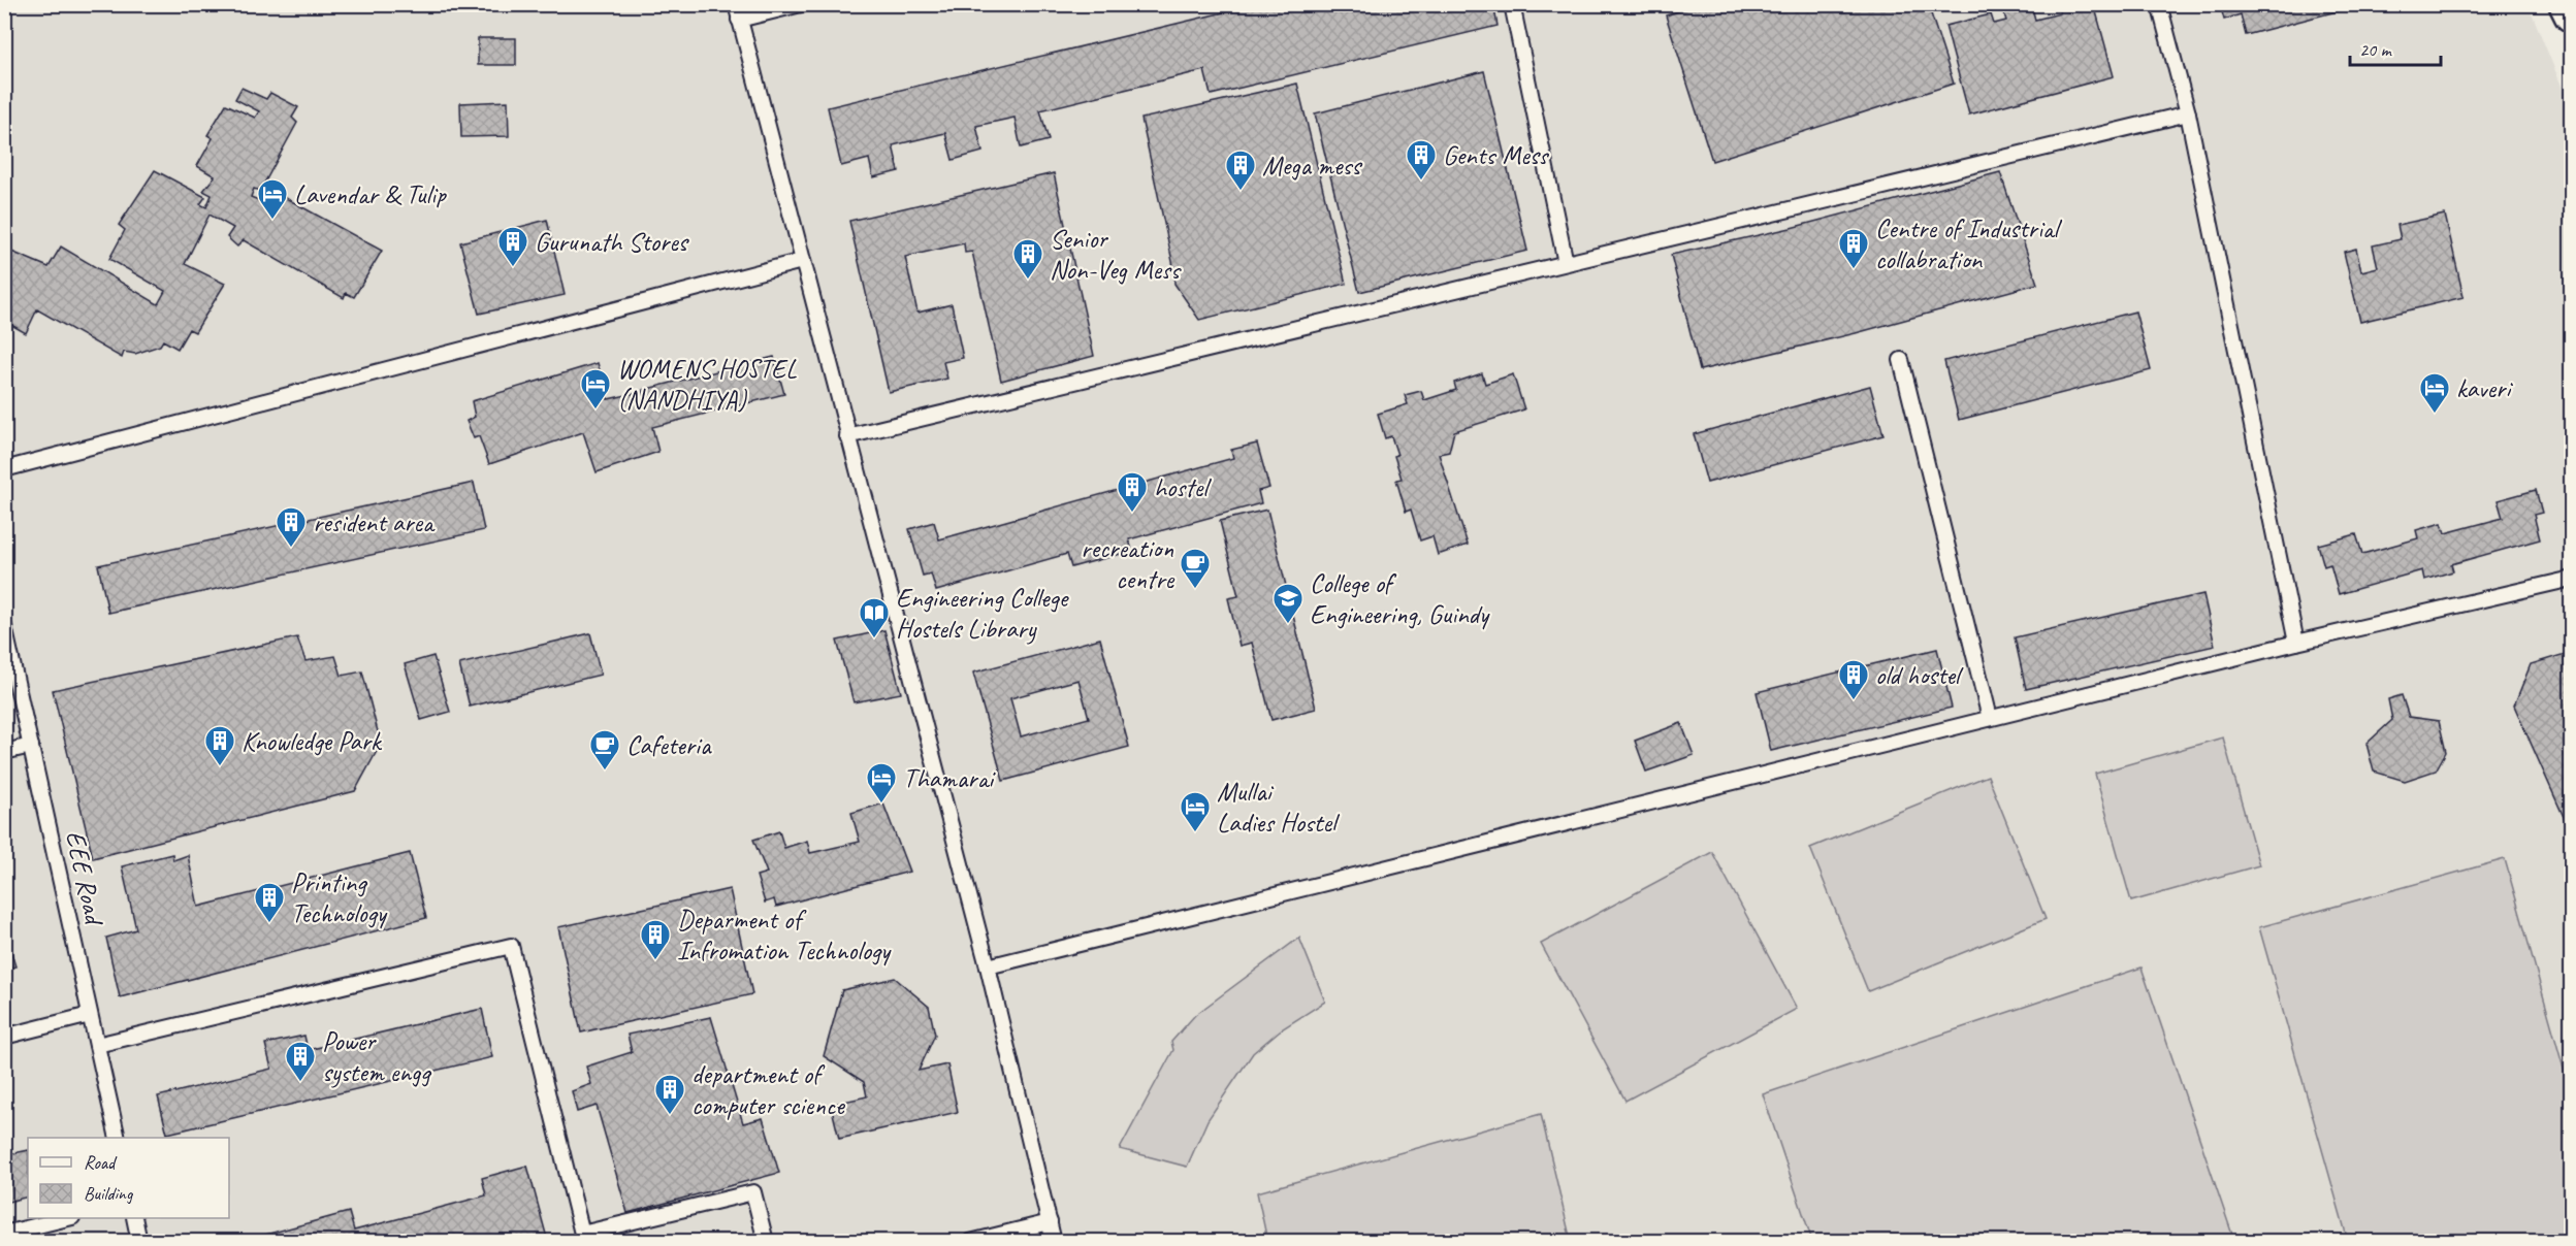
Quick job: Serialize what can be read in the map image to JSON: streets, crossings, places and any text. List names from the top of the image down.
{
  "streets": {
    "lane": ["EEE Road"]
  },
  "places": {
    "building": [
      "Gents Mess",
      "Mega mess",
      "Gurunath Stores",
      "Centre of Industrial collabration",
      "Senior Non-Veg Mess",
      "hostel",
      "resident area",
      "old hostel",
      "Knowledge Park",
      "Printing Technology",
      "Deparment of Infromation Technology",
      "Power system engg",
      "department of computer science"
    ],
    "hotel": [
      "Lavendar & Tulip",
      "WOMENS HOSTEL (NANDHIYA)",
      "kaveri",
      "Thamarai",
      "Mullai Ladies Hostel"
    ],
    "cafe": ["recreation centre", "Cafeteria"],
    "school or university": ["College of Engineering, Guindy"],
    "library": ["Engineering College Hostels Library"]
  },
  "legend": ["Road", "Building"],
  "scale_bar": "20 m"
}
